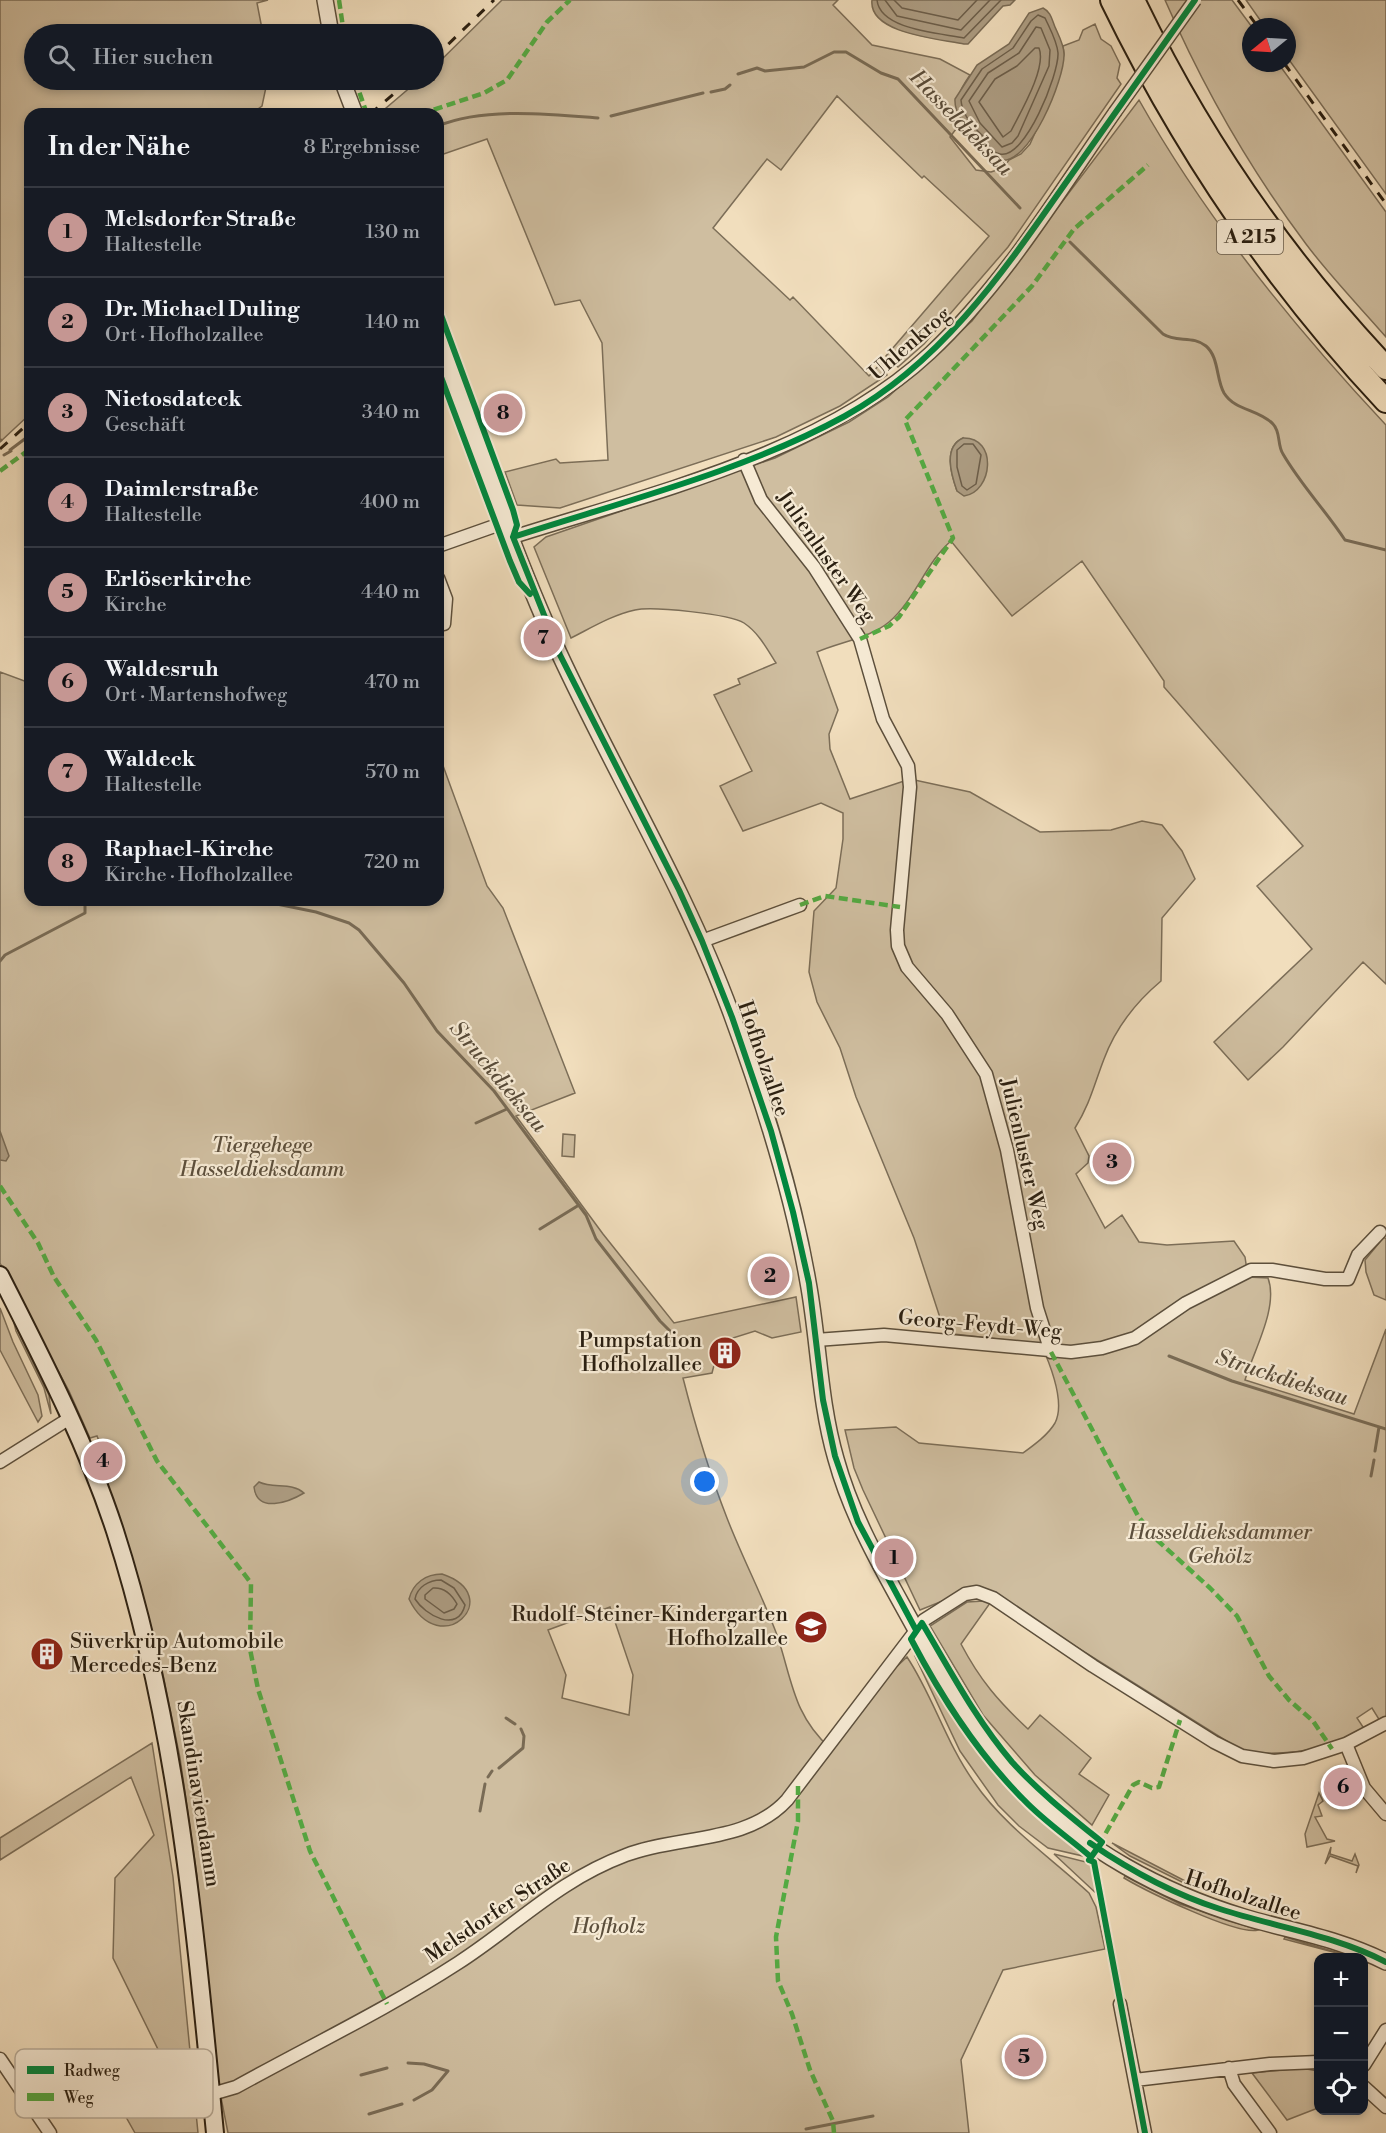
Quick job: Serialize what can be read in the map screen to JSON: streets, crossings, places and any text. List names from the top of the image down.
{
  "streets": {
    "highway": ["A 215"],
    "main road": ["Skandinaviendamm"],
    "street": [
      "Uhlenkrog",
      "Julienluster Weg",
      "Hofholzallee",
      "Georg-Feydt-Weg",
      "Melsdorfer Straße"
    ]
  },
  "crossings": [
    ["Uhlenkrog", "Julienluster Weg"],
    ["Uhlenkrog", "Hofholzallee"],
    ["Julienluster Weg", "Georg-Feydt-Weg"],
    ["Hofholzallee", "Georg-Feydt-Weg"],
    ["Hofholzallee", "Melsdorfer Straße"]
  ],
  "water": ["Hasseldieksau", "Struckdieksau"],
  "parks": ["Tiergehege Hasseldieksdamm", "Hasseldieksdammer Gehölz", "Hofholz"],
  "places": {
    "building": ["Pumpstation Hofholzallee", "Süverkrüp Automobile Mercedes-Benz"],
    "school or university": ["Rudolf-Steiner-Kindergarten Hofholzallee"]
  },
  "legend": ["Radweg", "Weg"],
  "north": "left",
  "page": {
    "search": "Hier suchen",
    "heading": ["In der Nähe", "8 Ergebnisse"],
    "list": [
      {
        "mark": "1",
        "name": "Melsdorfer Straße",
        "note": "Haltestelle",
        "value": "130 m"
      },
      {
        "mark": "2",
        "name": "Dr. Michael Duling",
        "note": "Ort · Hofholzallee",
        "value": "140 m"
      },
      {
        "mark": "3",
        "name": "Nietosdateck",
        "note": "Geschäft",
        "value": "340 m"
      },
      {
        "mark": "4",
        "name": "Daimlerstraße",
        "note": "Haltestelle",
        "value": "400 m"
      },
      {
        "mark": "5",
        "name": "Erlöserkirche",
        "note": "Kirche",
        "value": "440 m"
      },
      {
        "mark": "6",
        "name": "Waldesruh",
        "note": "Ort · Martenshofweg",
        "value": "470 m"
      },
      {
        "mark": "7",
        "name": "Waldeck",
        "note": "Haltestelle",
        "value": "570 m"
      },
      {
        "mark": "8",
        "name": "Raphael-Kirche",
        "note": "Kirche · Hofholzallee",
        "value": "720 m"
      }
    ],
    "pins": [
      "8",
      "7",
      "3",
      "2",
      "4",
      "1",
      "6",
      "5"
    ],
    "map_buttons": ["+", "−"]
  }
}
